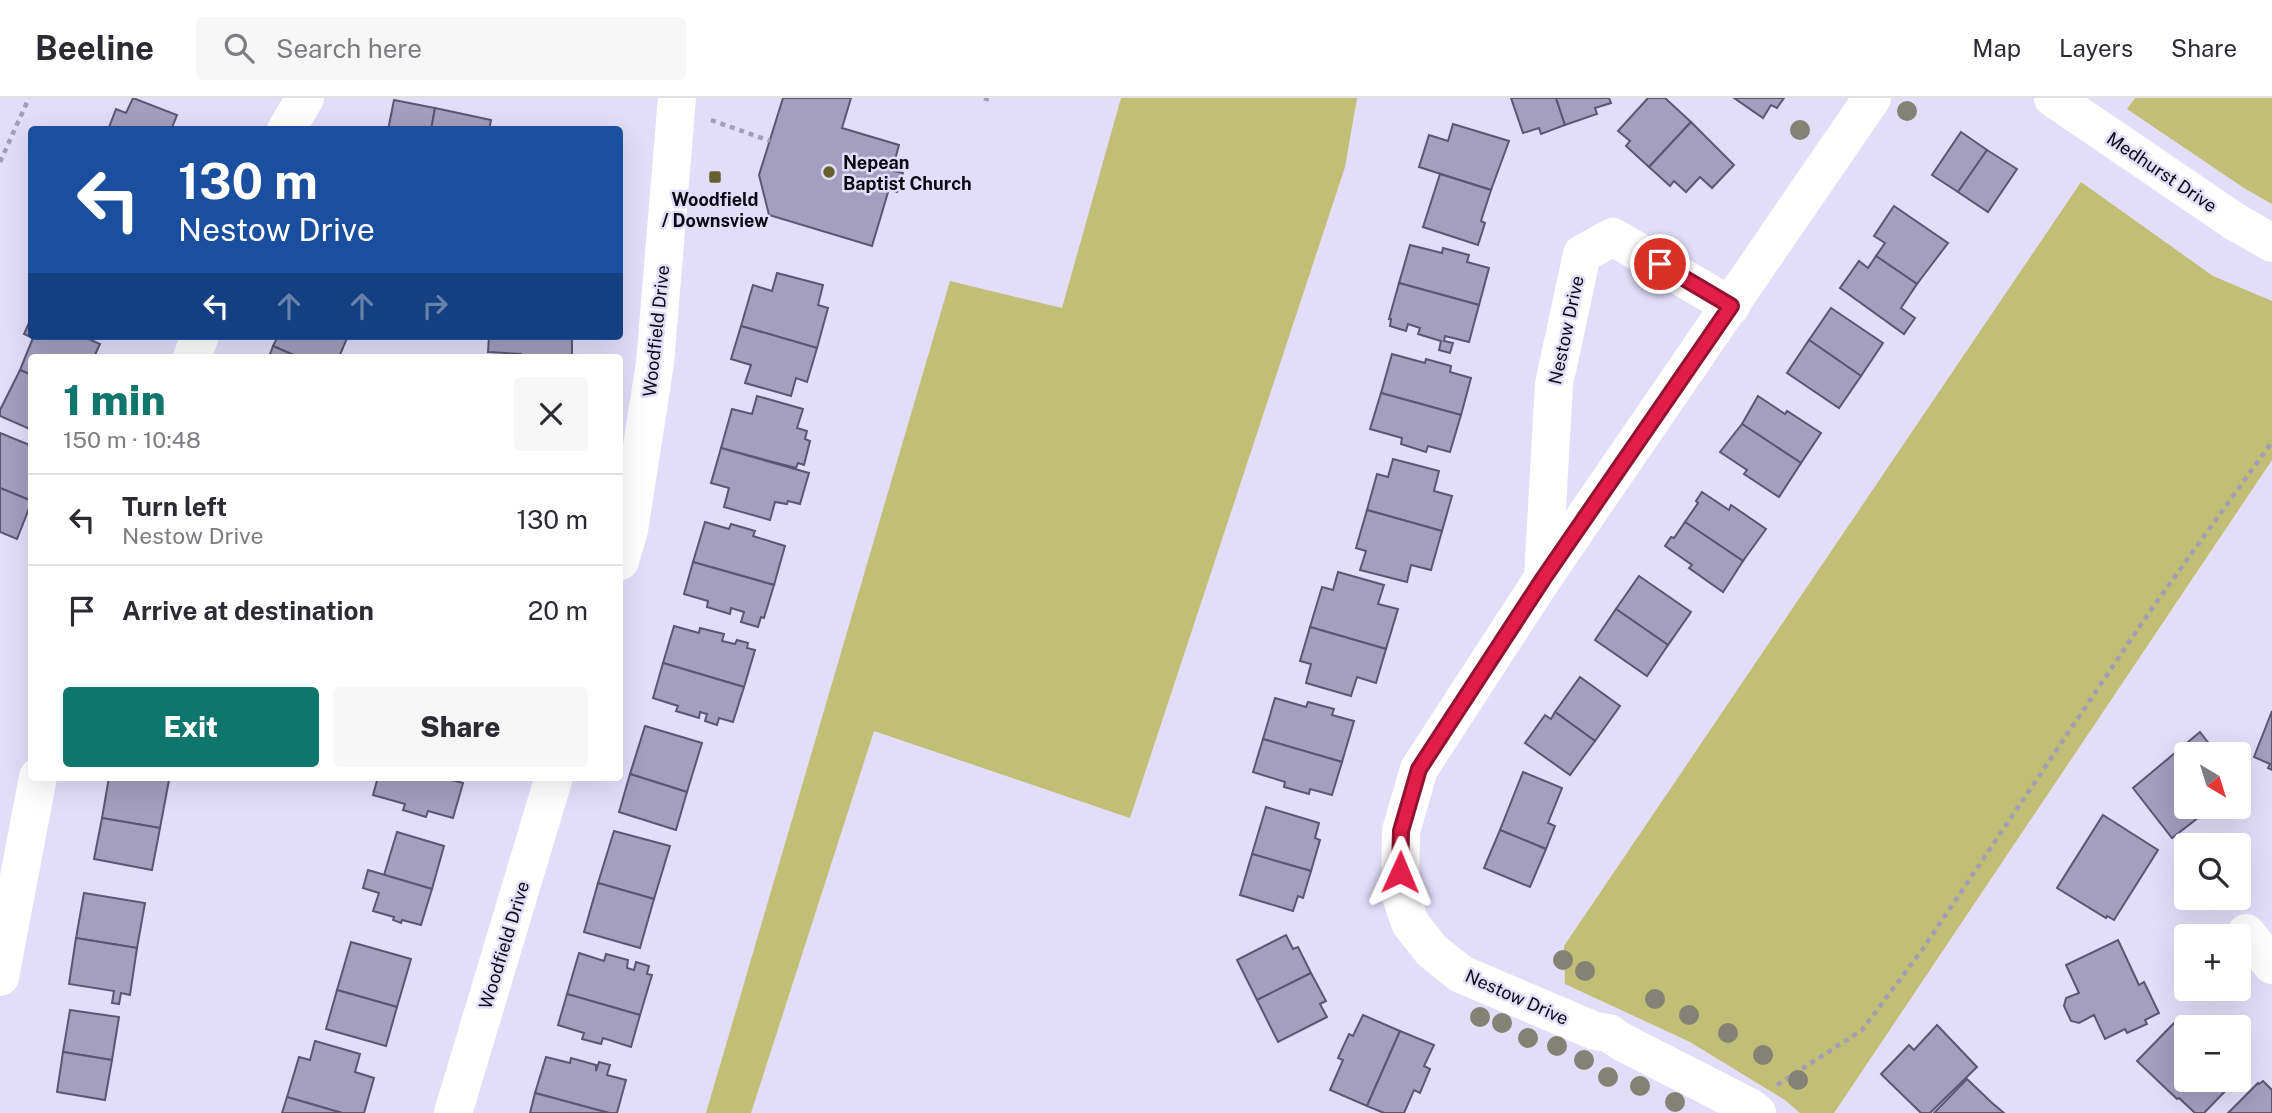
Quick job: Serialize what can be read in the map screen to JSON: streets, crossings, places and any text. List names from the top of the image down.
{
  "streets": {
    "street": ["Medhurst Drive", "Nestow Drive", "Woodfield Drive"]
  },
  "places": {
    "other": ["Nepean Baptist Church"],
    "transit": ["Woodfield / Downsview"]
  },
  "north": "bottom right",
  "page": {
    "header": "Beeline",
    "search": "Search here",
    "nav": ["Map", "Layers", "Share"],
    "turn": ["130 m", "Nestow Drive"],
    "heading": ["1 min", "150 m · 10:48"],
    "list": [
      {
        "name": "Turn left",
        "note": "Nestow Drive",
        "value": "130 m"
      },
      {
        "name": "Arrive at destination",
        "value": "20 m"
      }
    ],
    "buttons": ["Exit", "Share"],
    "map_buttons": ["+", "−"]
  }
}
